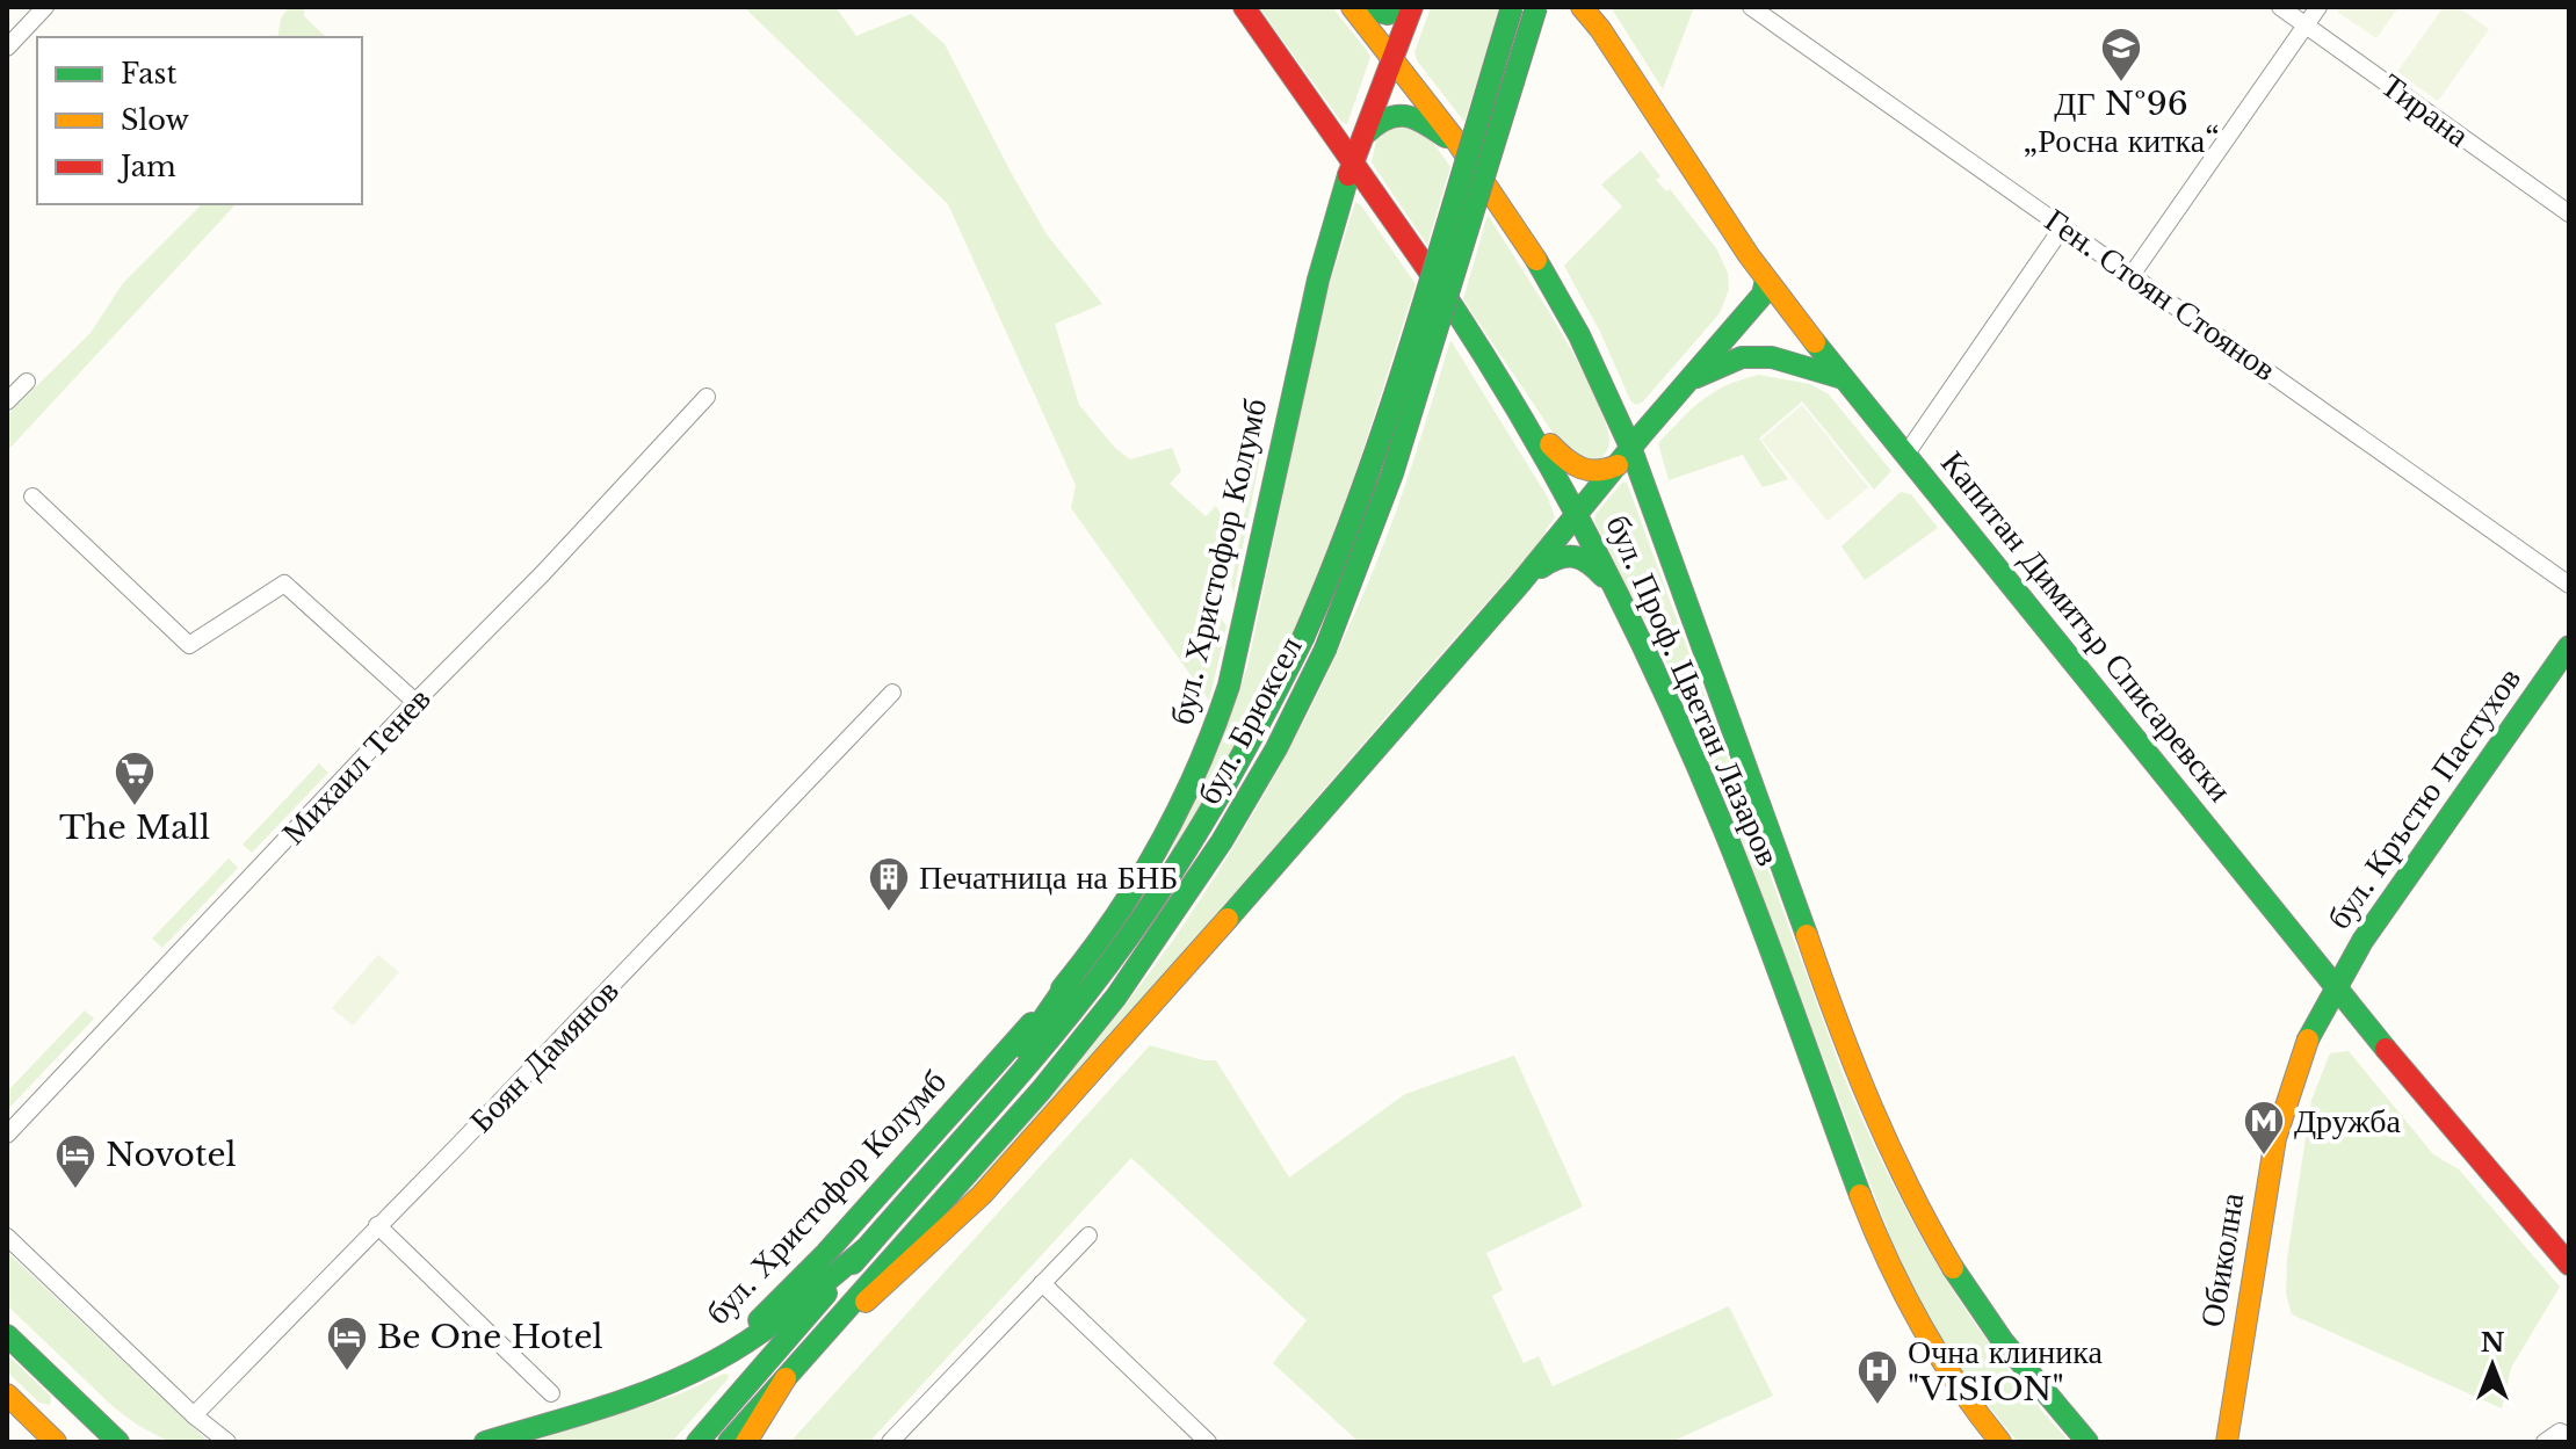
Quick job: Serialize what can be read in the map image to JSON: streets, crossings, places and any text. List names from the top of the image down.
{
  "streets": {
    "main road": [
      "бул. Христофор Колумб",
      "Капитан Димитър Списаревски",
      "бул. Проф. Цветан Лазаров",
      "бул. Брюксел",
      "бул. Кръстю Пастухов",
      "Обиколна"
    ],
    "street": [
      "Тирана",
      "Ген. Стоян Стоянов",
      "Михаил Тенев",
      "Боян Дамянов"
    ]
  },
  "crossings": [
    ["бул. Христофор Колумб", "бул. Проф. Цветан Лазаров"],
    ["бул. Христофор Колумб", "бул. Брюксел"],
    ["Капитан Димитър Списаревски", "бул. Кръстю Пастухов"],
    ["Капитан Димитър Списаревски", "Обиколна"],
    ["бул. Кръстю Пастухов", "Обиколна"]
  ],
  "places": {
    "school or university": ["ДГ №96 „Росна китка“"],
    "supermarket": ["The Mall"],
    "building": ["Печатница на БНБ"],
    "metro station": ["Дружба"],
    "hotel": ["Novotel", "Be One Hotel"],
    "hospital": ["Очна клиника \"VISION\""]
  },
  "legend": ["Fast", "Slow", "Jam"],
  "north": "top"
}
